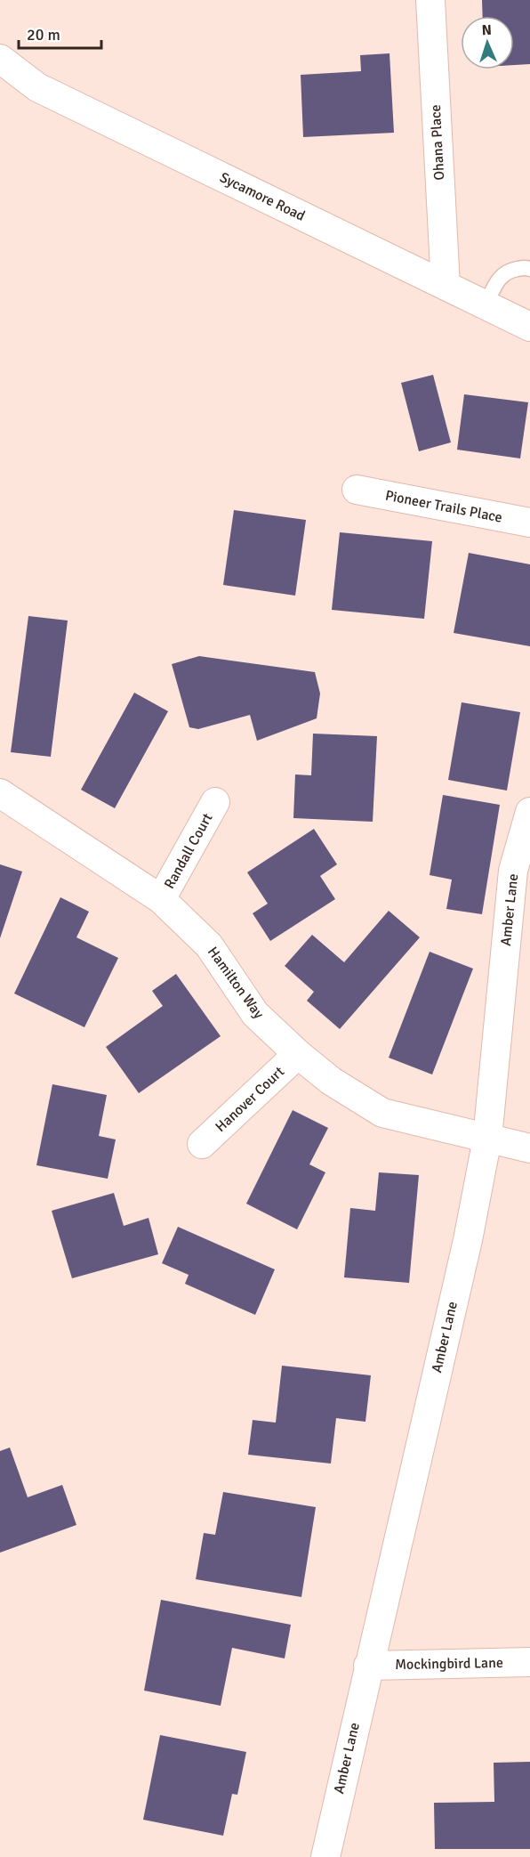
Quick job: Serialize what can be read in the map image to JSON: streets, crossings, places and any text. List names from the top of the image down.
{
  "streets": {
    "street": [
      "Ohana Place",
      "Sycamore Road",
      "Pioneer Trails Place",
      "Randall Court",
      "Amber Lane",
      "Hamilton Way",
      "Hanover Court",
      "Mockingbird Lane"
    ]
  },
  "crossings": [
    ["Ohana Place", "Sycamore Road"],
    ["Randall Court", "Hamilton Way"],
    ["Amber Lane", "Hamilton Way"],
    ["Amber Lane", "Mockingbird Lane"],
    ["Hamilton Way", "Hanover Court"]
  ],
  "scale_bar": "20 m",
  "north": "top"
}
